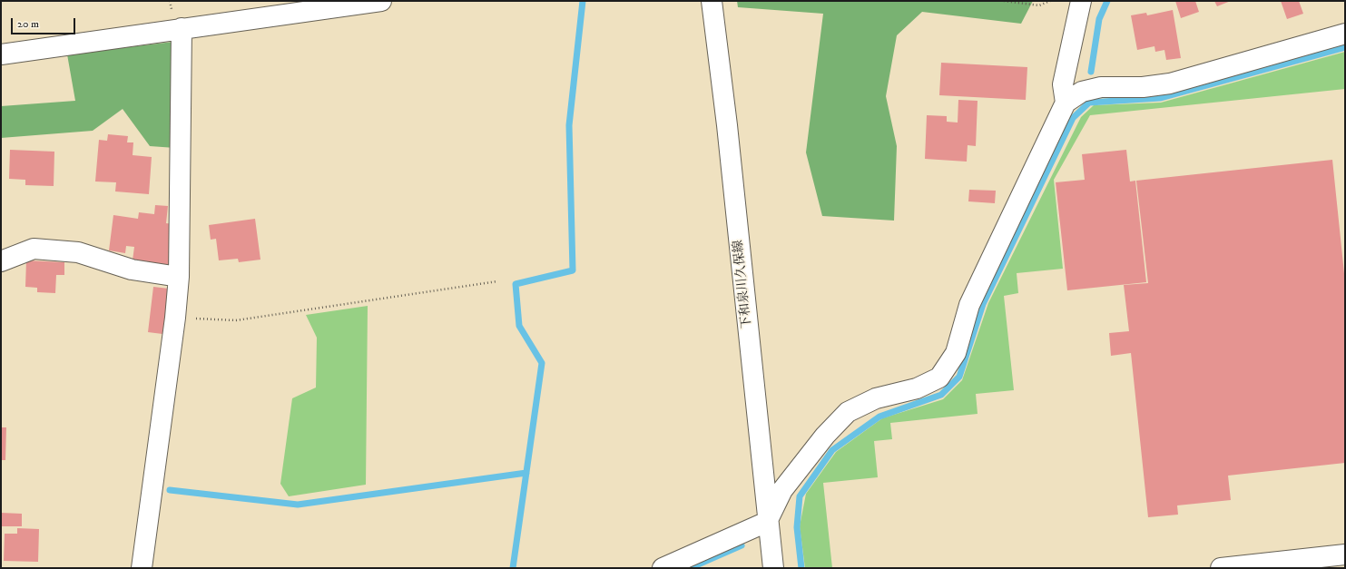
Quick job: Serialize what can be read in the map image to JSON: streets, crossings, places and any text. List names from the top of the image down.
{
  "streets": {
    "street": ["下和泉川久保線"]
  },
  "scale_bar": "20 m"
}
